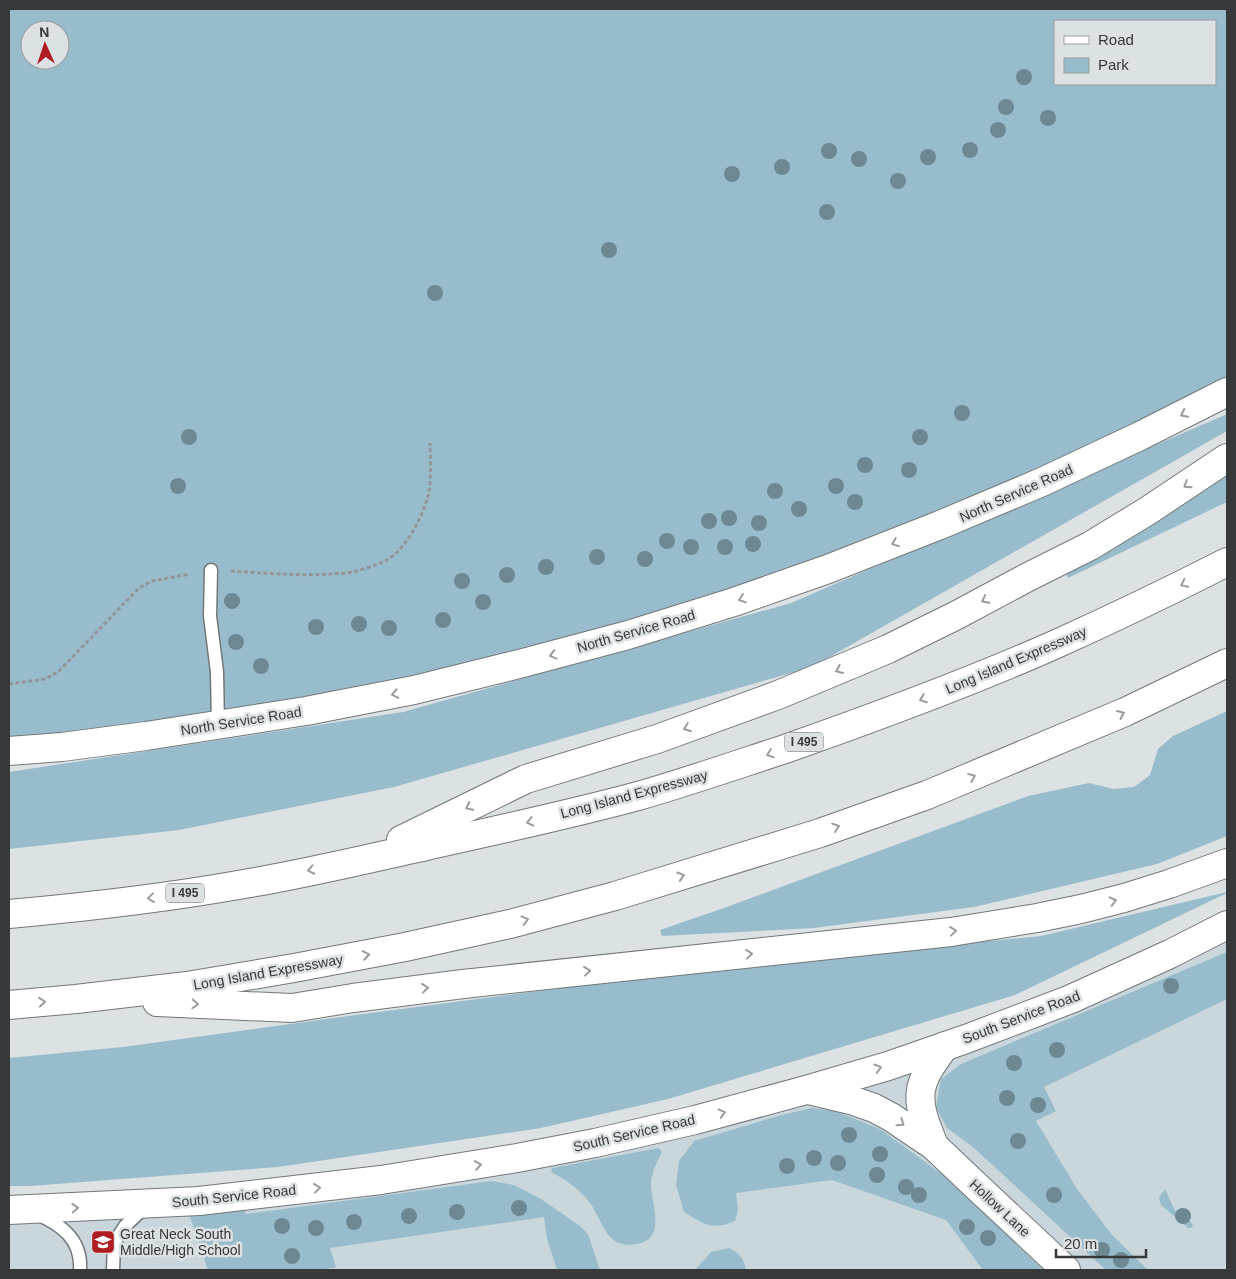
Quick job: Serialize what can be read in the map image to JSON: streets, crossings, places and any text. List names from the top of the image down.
{
  "streets": {
    "main road": [
      "North Service Road",
      "Long Island Expressway",
      "I 495",
      "South Service Road",
      "Hollow Lane"
    ]
  },
  "crossings": [
    ["South Service Road", "Hollow Lane"]
  ],
  "places": {
    "school or university": ["Great Neck South Middle/High School"]
  },
  "legend": ["Road", "Park"],
  "scale_bar": "20 m",
  "north": "top"
}
